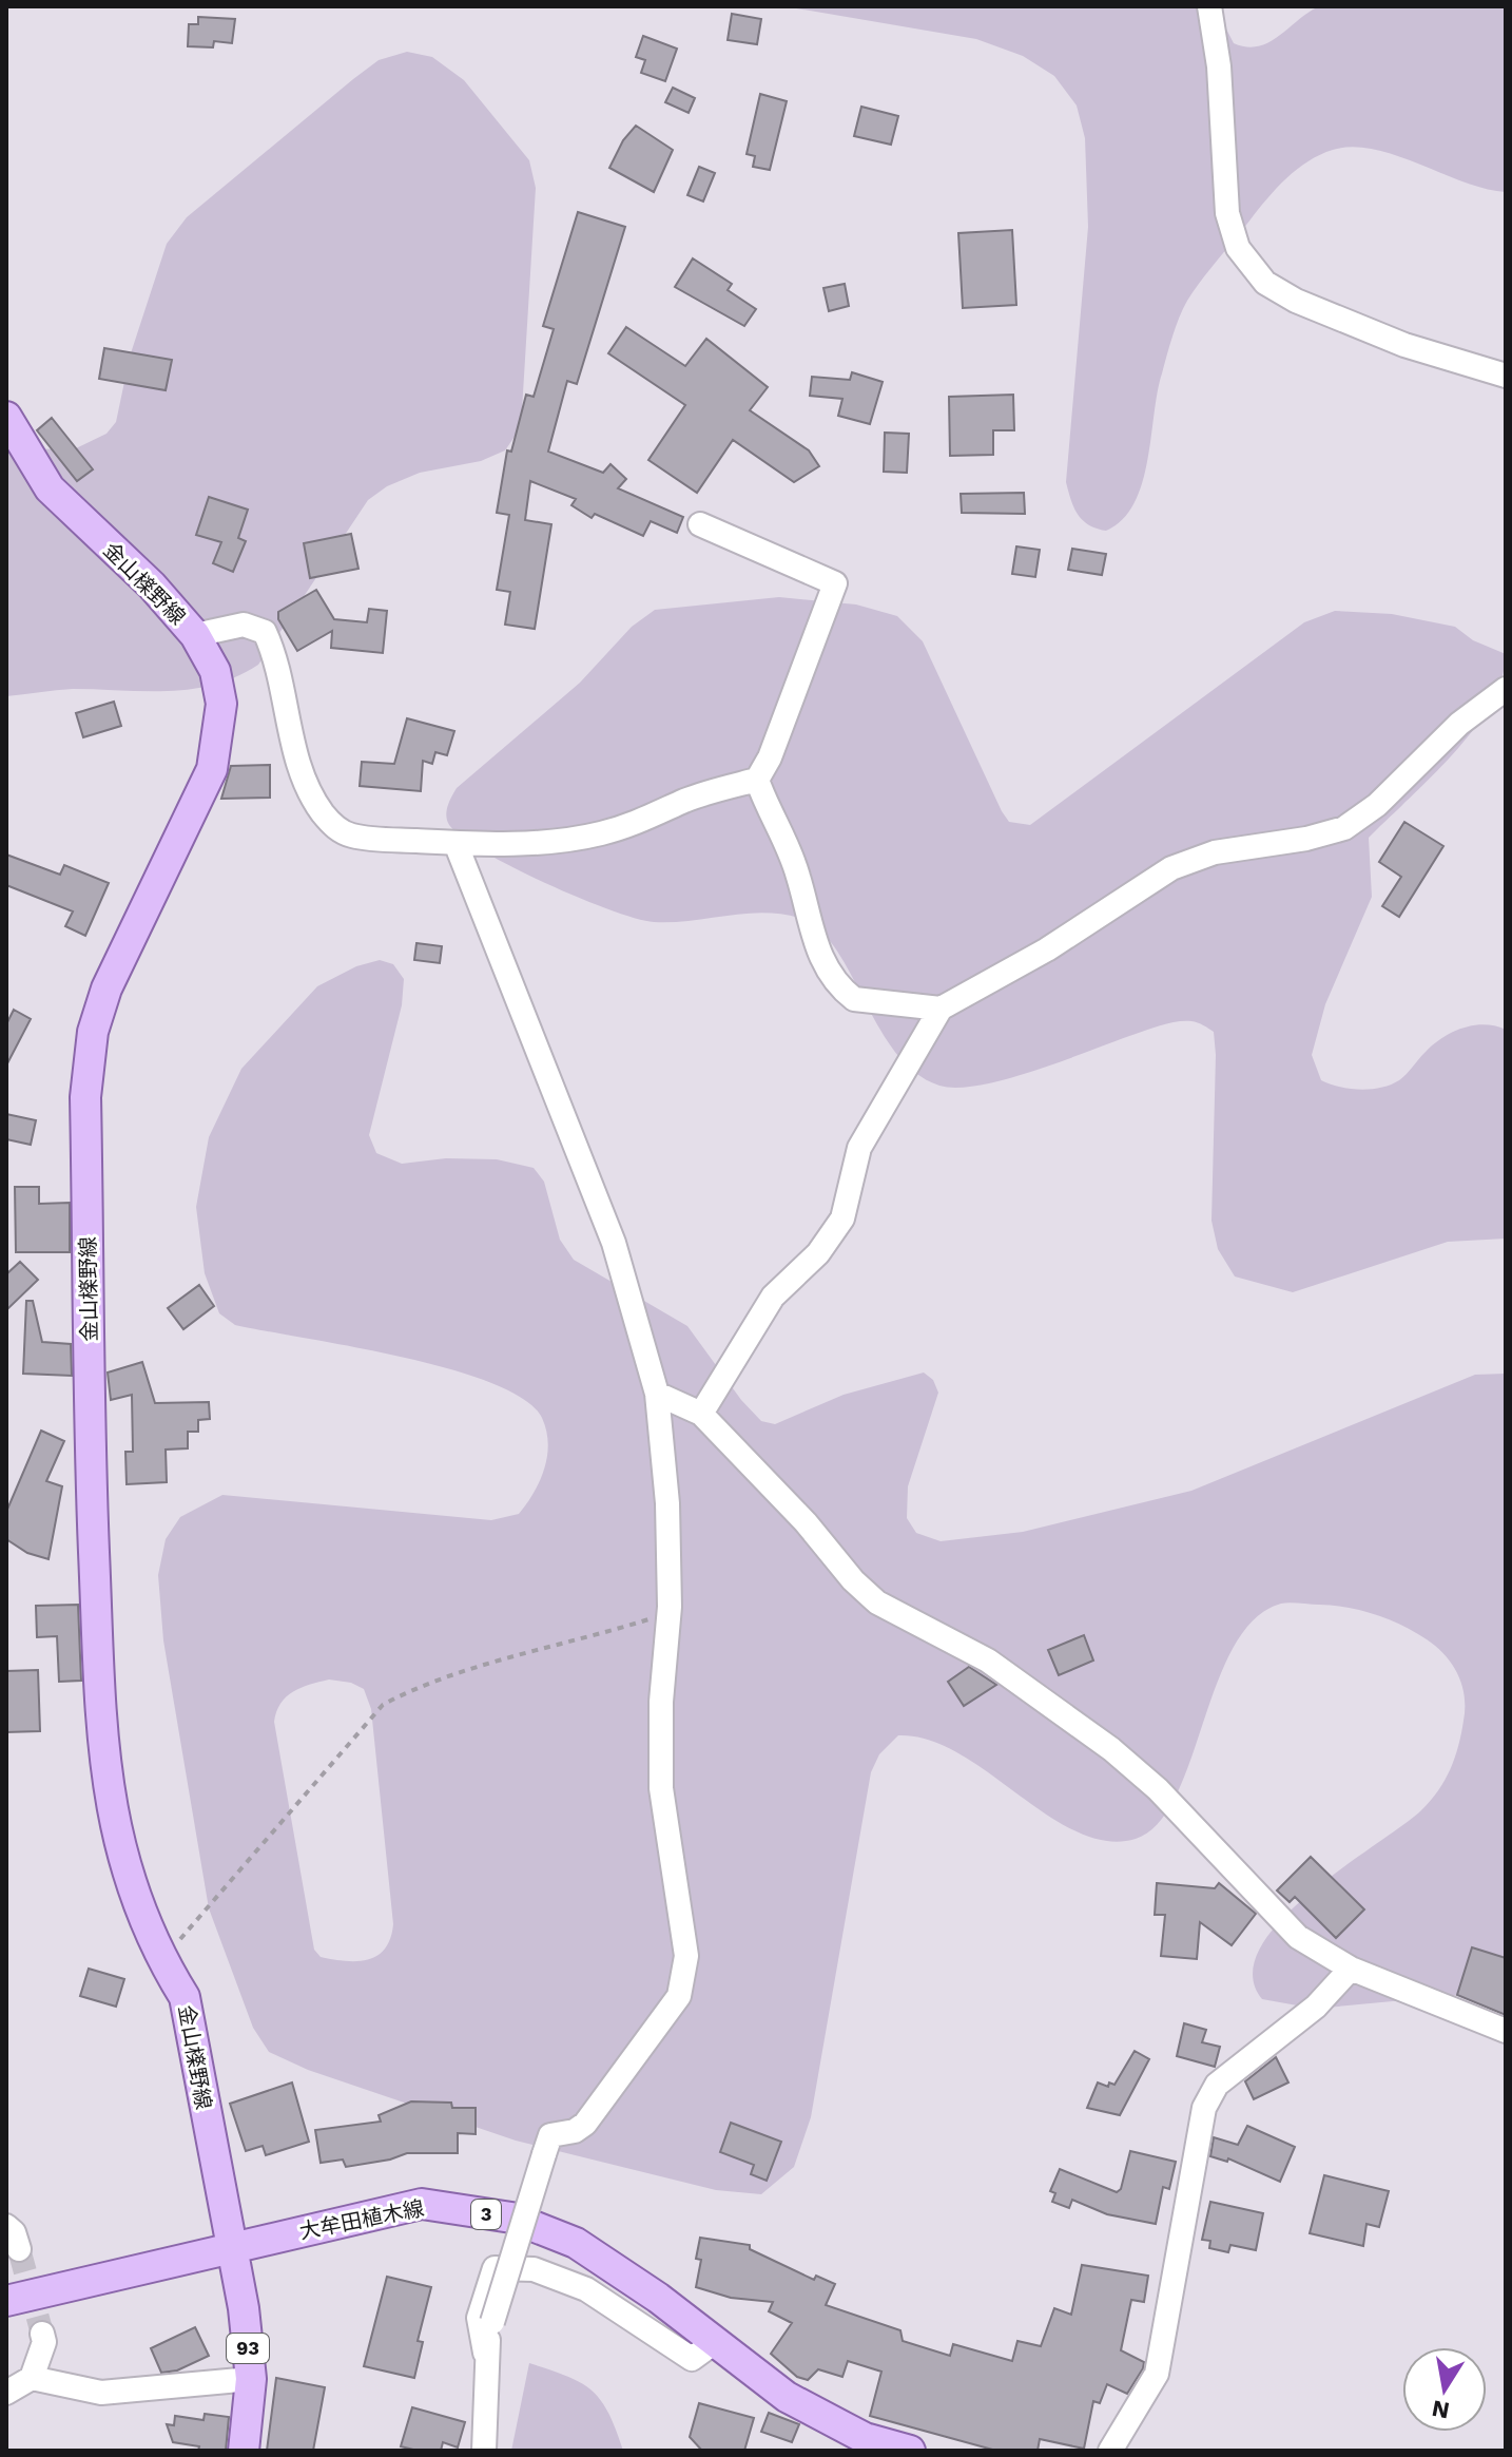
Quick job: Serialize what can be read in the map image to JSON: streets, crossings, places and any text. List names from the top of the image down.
{
  "streets": {
    "main road": [
      "金山檪野線",
      "3",
      "大牟田植木線",
      "93"
    ]
  },
  "crossings": [
    ["金山檪野線", "大牟田植木線"],
    ["金山檪野線", "93"],
    ["大牟田植木線", "93"]
  ],
  "north": "bottom"
}
